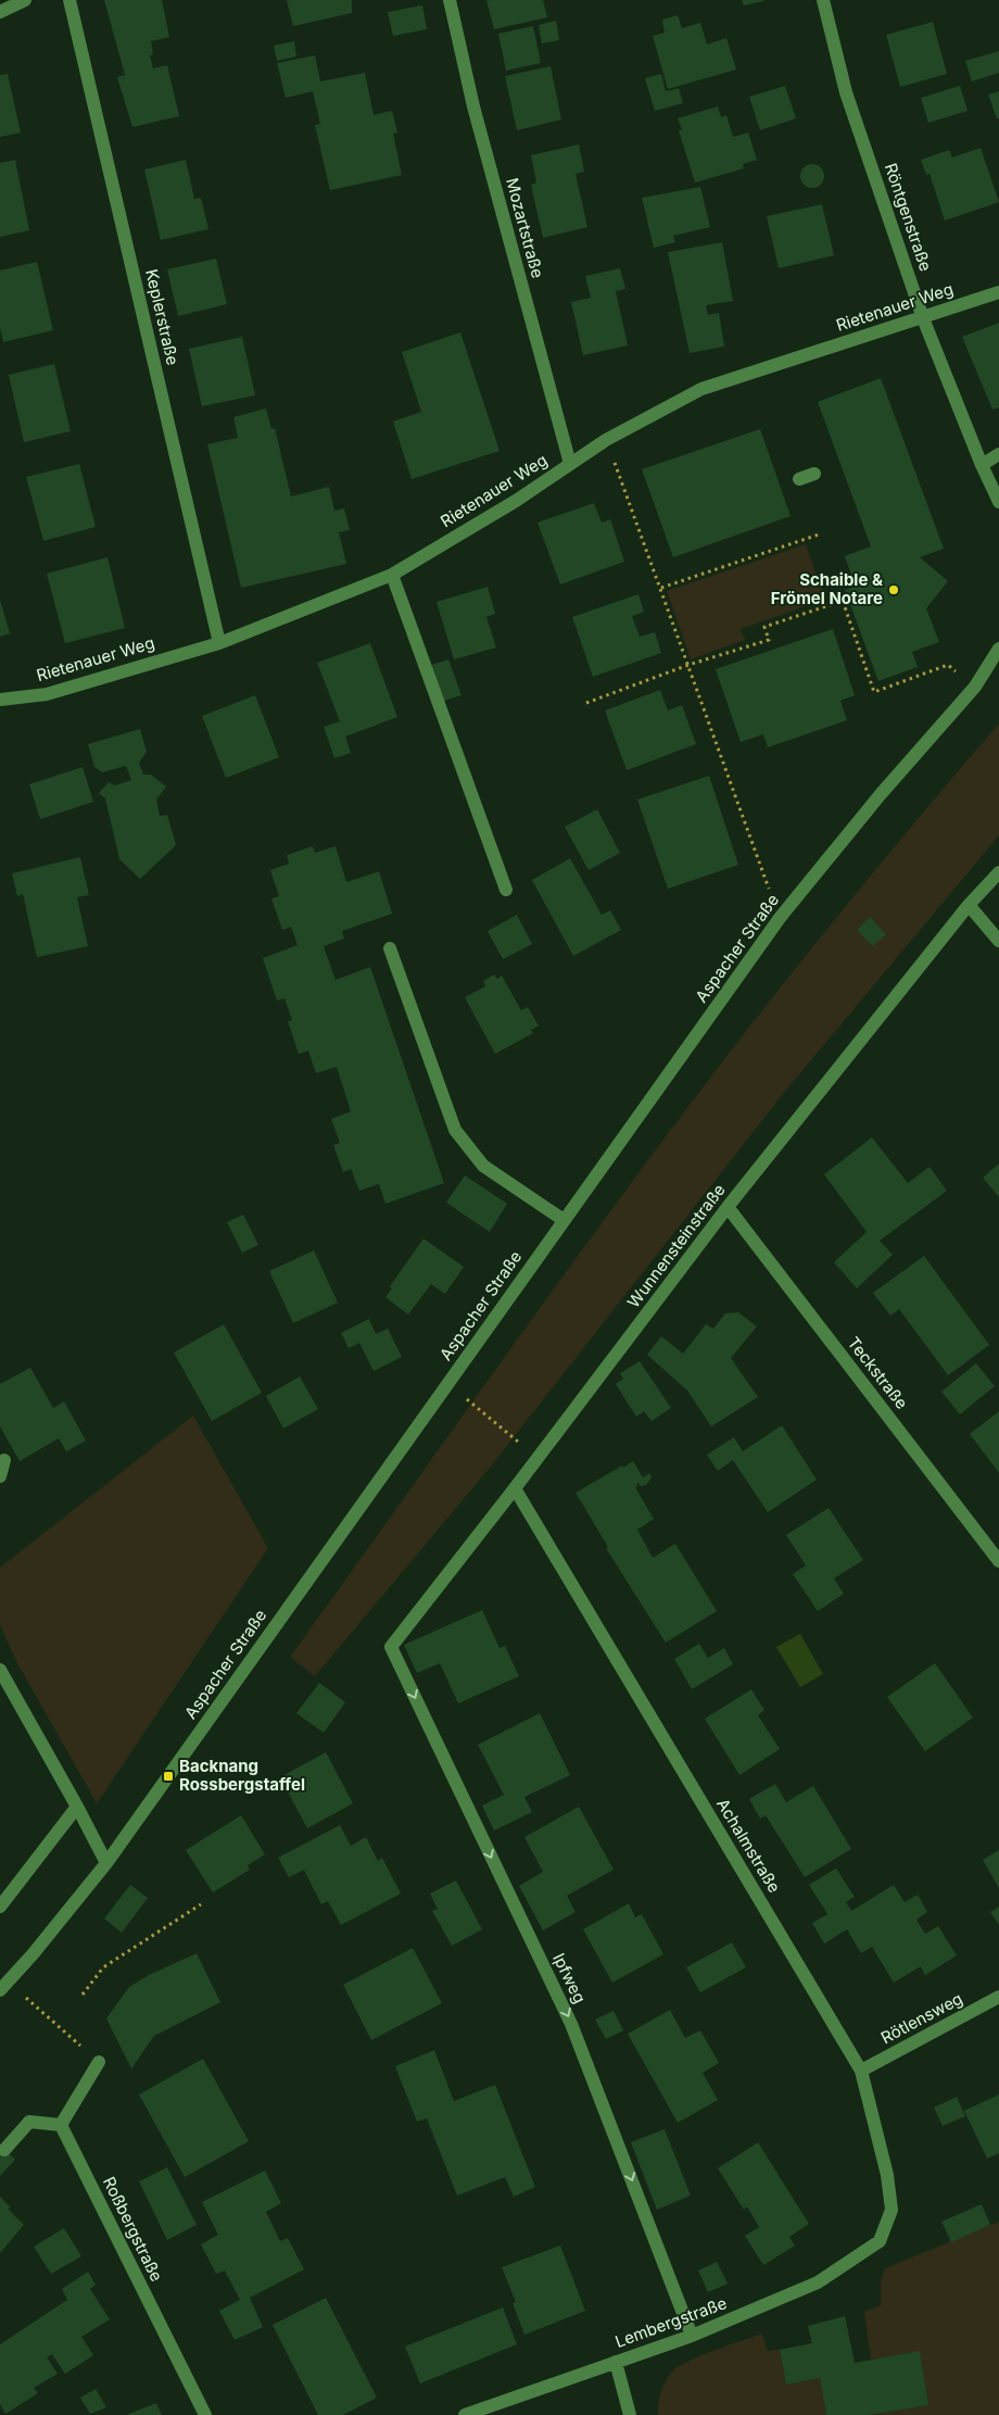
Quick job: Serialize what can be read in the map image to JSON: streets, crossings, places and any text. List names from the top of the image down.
{
  "streets": {
    "street": [
      "Röntgenstraße",
      "Mozartstraße",
      "Rietenauer Weg",
      "Keplerstraße",
      "Aspacher Straße",
      "Wunnensteinstraße",
      "Teckstraße",
      "Achalmstraße",
      "Ipfweg",
      "Rötlensweg",
      "Roßbergstraße",
      "Lembergstraße"
    ]
  },
  "crossings": [
    ["Röntgenstraße", "Rietenauer Weg"],
    ["Mozartstraße", "Rietenauer Weg"],
    ["Rietenauer Weg", "Keplerstraße"],
    ["Wunnensteinstraße", "Teckstraße"],
    ["Wunnensteinstraße", "Achalmstraße"],
    ["Wunnensteinstraße", "Ipfweg"],
    ["Achalmstraße", "Rötlensweg"],
    ["Achalmstraße", "Lembergstraße"],
    ["Ipfweg", "Lembergstraße"]
  ],
  "one_way": ["Ipfweg"],
  "places": {
    "other": ["Schaible & Frömel Notare"],
    "transit": ["Backnang Rossbergstaffel"]
  }
}
